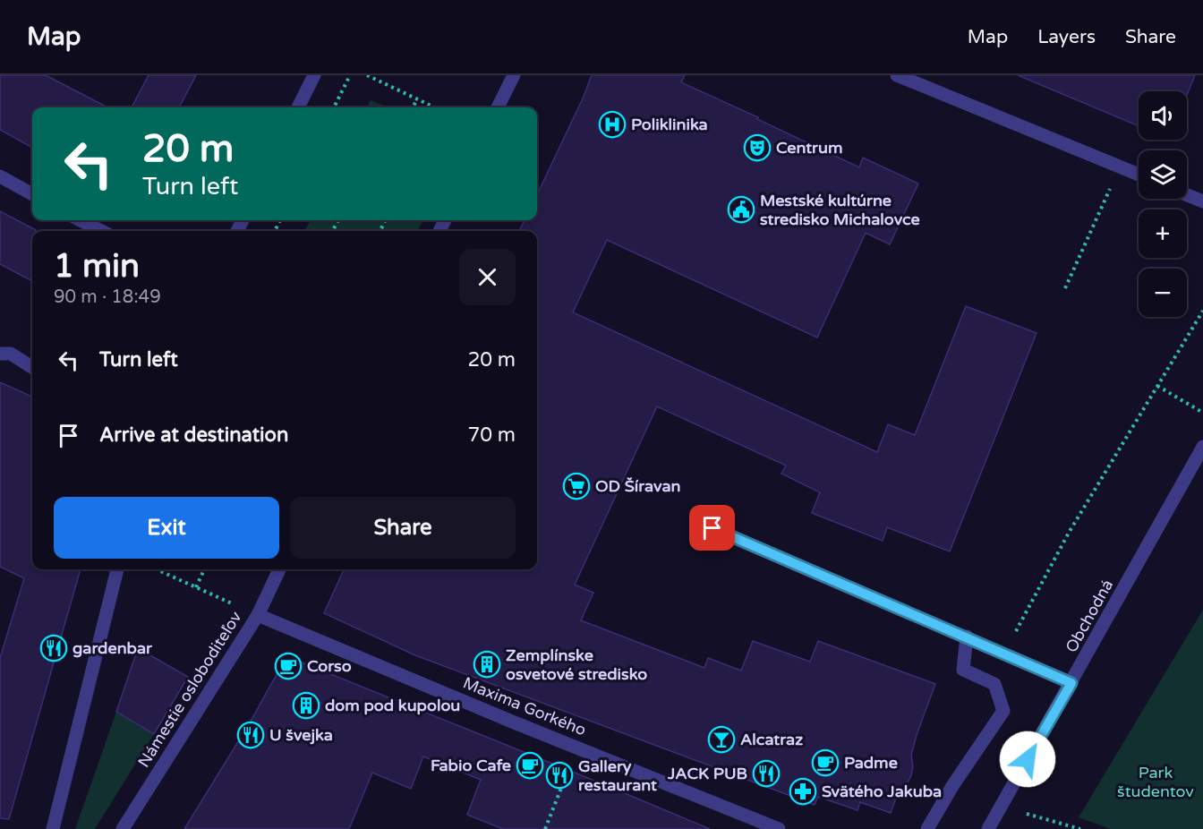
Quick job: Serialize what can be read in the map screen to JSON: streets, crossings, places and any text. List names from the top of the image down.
{
  "streets": {
    "street": ["Obchodná", "Námestie osloboditeľov", "Maxima Gorkého"]
  },
  "crossings": [
    ["Námestie osloboditeľov", "Maxima Gorkého"]
  ],
  "parks": ["Park študentov"],
  "places": {
    "hospital": ["Poliklinika"],
    "theatre": ["Centrum"],
    "public building": ["Mestské kultúrne stredisko Michalovce"],
    "supermarket": ["OD Šíravan"],
    "restaurant": [
      "gardenbar",
      "U švejka",
      "JACK PUB",
      "Gallery restaurant"
    ],
    "building": ["Zemplínske osvetové stredisko", "dom pod kupolou"],
    "cafe": ["Corso", "Padme", "Fabio Cafe"],
    "bar": ["Alcatraz"],
    "pharmacy": ["Svätého Jakuba"]
  },
  "page": {
    "header": "Map",
    "nav": ["Map", "Layers", "Share"],
    "map_buttons": ["+", "−"],
    "turn": ["20 m", "Turn left"],
    "heading": ["1 min", "90 m · 18:49"],
    "list": [
      {
        "name": "Turn left",
        "value": "20 m"
      },
      {
        "name": "Arrive at destination",
        "value": "70 m"
      }
    ],
    "buttons": ["Exit", "Share"]
  }
}
